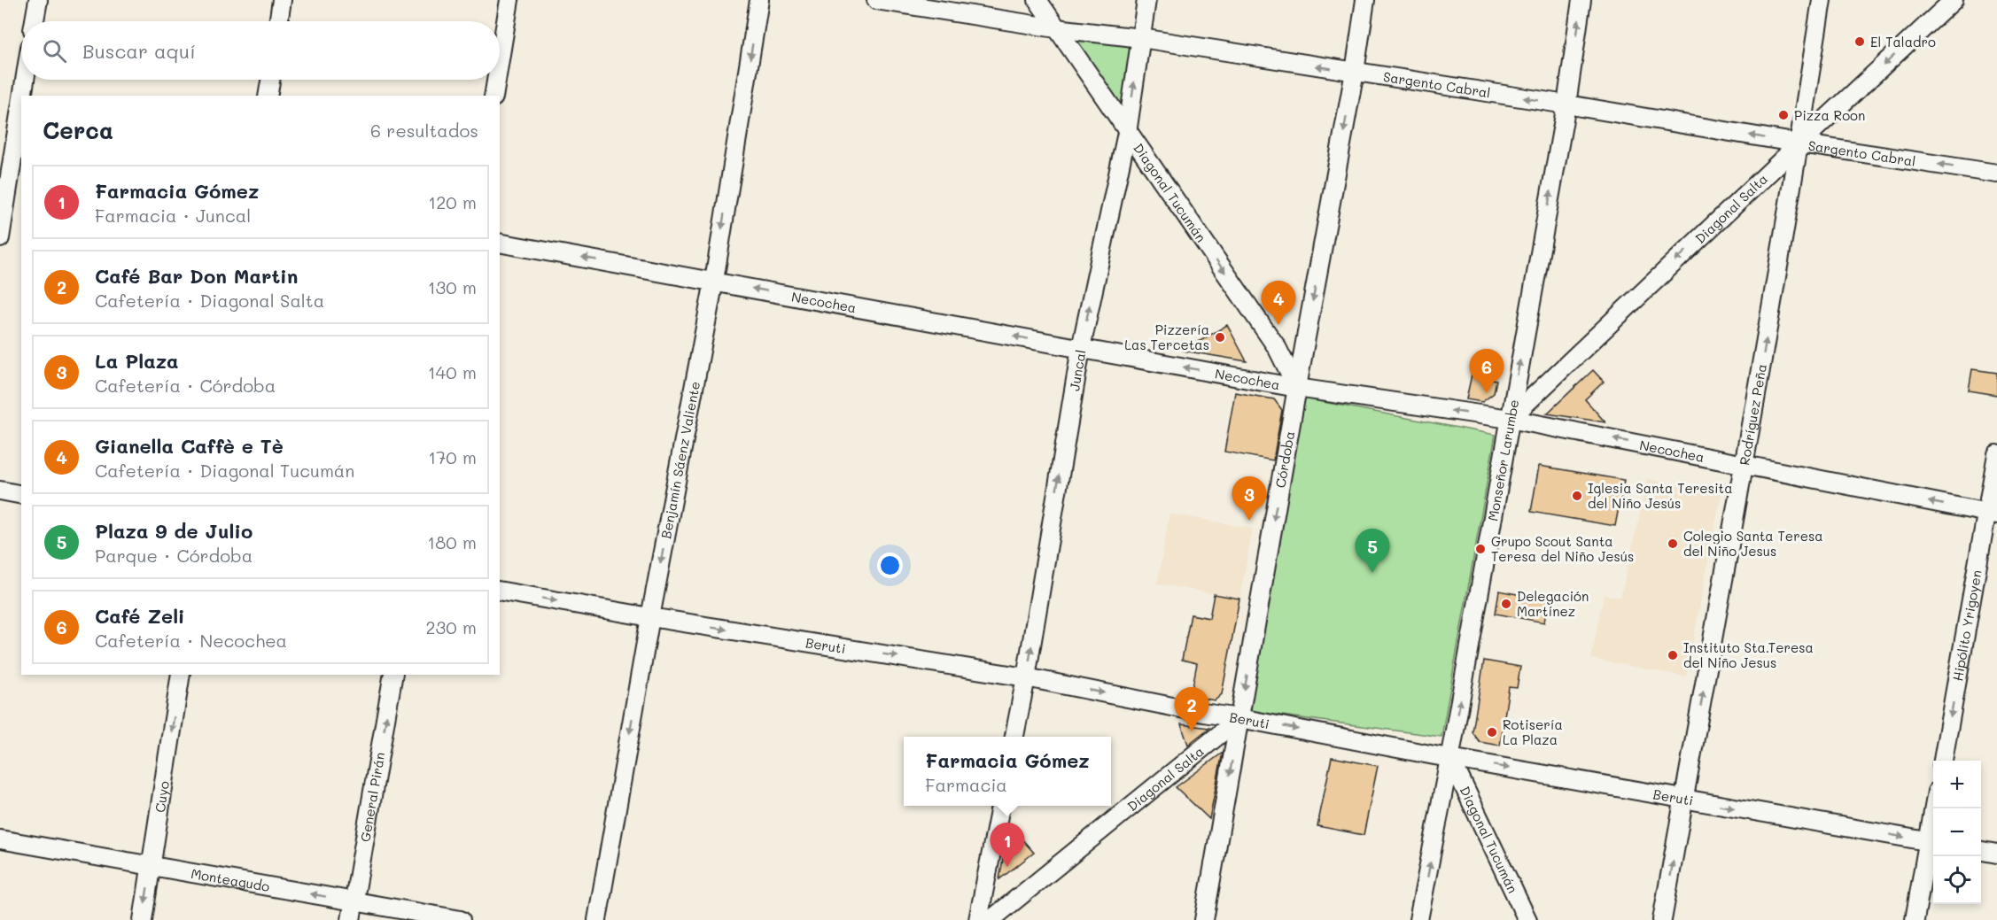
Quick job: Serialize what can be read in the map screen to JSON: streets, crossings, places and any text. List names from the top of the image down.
{
  "streets": {
    "street": [
      "Sargento Cabral",
      "Diagonal Tucumán",
      "Diagonal Salta",
      "Necochea",
      "Juncal",
      "Rodríguez Peña",
      "Córdoba",
      "Benjamín Sáenz Valiente",
      "Monseñor Larumbe",
      "Hipólito Yrigoyen",
      "Beruti",
      "Cuyo",
      "General Pirán",
      "Monteagudo"
    ]
  },
  "crossings": [
    ["Sargento Cabral", "Diagonal Tucumán"],
    ["Sargento Cabral", "Diagonal Salta"],
    ["Sargento Cabral", "Juncal"],
    ["Sargento Cabral", "Rodríguez Peña"],
    ["Sargento Cabral", "Córdoba"],
    ["Sargento Cabral", "Monseñor Larumbe"],
    ["Diagonal Tucumán", "Necochea"],
    ["Diagonal Tucumán", "Juncal"],
    ["Diagonal Tucumán", "Córdoba"],
    ["Diagonal Tucumán", "Monseñor Larumbe"],
    ["Diagonal Tucumán", "Beruti"],
    ["Diagonal Salta", "Necochea"],
    ["Diagonal Salta", "Rodríguez Peña"],
    ["Diagonal Salta", "Córdoba"],
    ["Diagonal Salta", "Monseñor Larumbe"],
    ["Diagonal Salta", "Beruti"],
    ["Necochea", "Juncal"],
    ["Necochea", "Rodríguez Peña"],
    ["Necochea", "Córdoba"],
    ["Necochea", "Benjamín Sáenz Valiente"],
    ["Necochea", "Monseñor Larumbe"],
    ["Necochea", "Hipólito Yrigoyen"],
    ["Juncal", "Beruti"],
    ["Rodríguez Peña", "Beruti"],
    ["Córdoba", "Beruti"],
    ["Benjamín Sáenz Valiente", "Beruti"],
    ["Monseñor Larumbe", "Beruti"],
    ["Cuyo", "Monteagudo"],
    ["General Pirán", "Monteagudo"]
  ],
  "one_way": [
    "Sargento Cabral",
    "Diagonal Tucumán",
    "Diagonal Salta",
    "Necochea",
    "Juncal",
    "Rodríguez Peña",
    "Córdoba",
    "Benjamín Sáenz Valiente",
    "Monseñor Larumbe",
    "Hipólito Yrigoyen",
    "Beruti",
    "Cuyo",
    "General Pirán",
    "Monteagudo"
  ],
  "places": [
    "El Taladro",
    "Pizza Roon",
    "Pizzería Las Tercetas",
    "Iglesia Santa Teresita del Niño Jesús",
    "Colegio Santa Teresa del Niño Jesus",
    "Grupo Scout Santa Teresa del Niño Jesús",
    "Delegación Martínez",
    "Instituto Sta.Teresa del Niño Jesus",
    "Rotisería La Plaza"
  ],
  "page": {
    "search": "Buscar aquí",
    "heading": ["Cerca", "6 resultados"],
    "list": [
      {
        "mark": "1",
        "name": "Farmacia Gómez",
        "note": "Farmacia · Juncal",
        "value": "120 m"
      },
      {
        "mark": "2",
        "name": "Café Bar Don Martin",
        "note": "Cafetería · Diagonal Salta",
        "value": "130 m"
      },
      {
        "mark": "3",
        "name": "La Plaza",
        "note": "Cafetería · Córdoba",
        "value": "140 m"
      },
      {
        "mark": "4",
        "name": "Gianella Caffè e Tè",
        "note": "Cafetería · Diagonal Tucumán",
        "value": "170 m"
      },
      {
        "mark": "5",
        "name": "Plaza 9 de Julio",
        "note": "Parque · Córdoba",
        "value": "180 m"
      },
      {
        "mark": "6",
        "name": "Café Zeli",
        "note": "Cafetería · Necochea",
        "value": "230 m"
      }
    ],
    "pins": [
      "4",
      "6",
      "3",
      "5",
      "2",
      "1"
    ],
    "popup": ["Farmacia Gómez", "Farmacia"],
    "map_buttons": ["+", "−"]
  }
}
